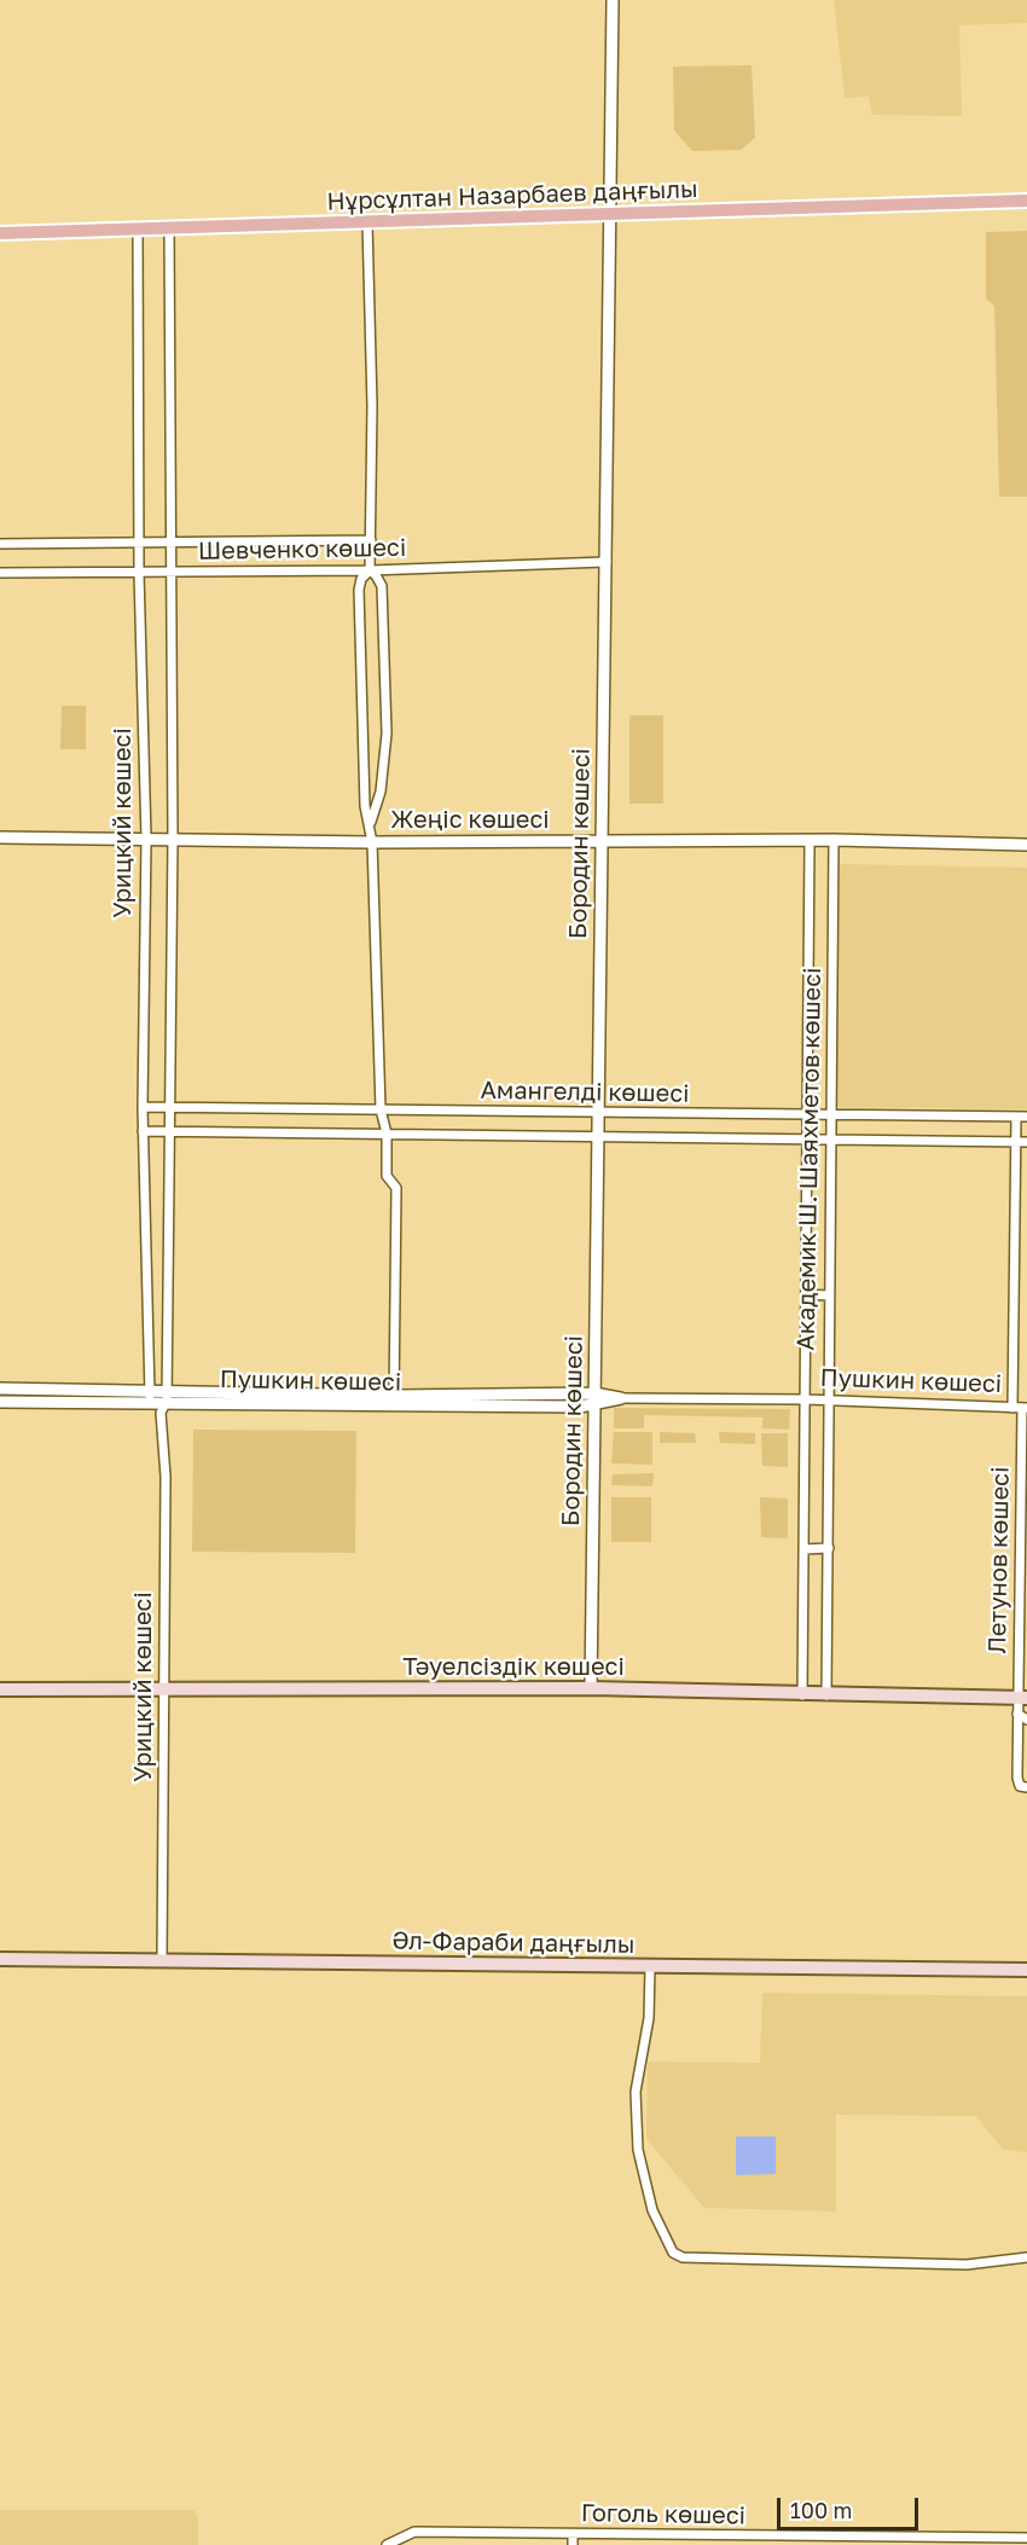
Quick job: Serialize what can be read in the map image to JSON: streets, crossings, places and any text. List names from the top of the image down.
{
  "streets": {
    "main road": ["Нұрсұлтан Назарбаев даңғылы", "Тәуелсіздік көшесі", "Әл-Фараби даңғылы"],
    "street": [
      "Шевченко көшесі",
      "Жеңіс көшесі",
      "Урицкий көшесі",
      "Бородин көшесі",
      "Амангелді көшесі",
      "Академик Ш. Шаяхметов көшесі",
      "Пушкин көшесі",
      "Летунов көшесі",
      "Гоголь көшесі"
    ]
  },
  "crossings": [
    ["Нұрсұлтан Назарбаев даңғылы", "Урицкий көшесі"],
    ["Нұрсұлтан Назарбаев даңғылы", "Бородин көшесі"],
    ["Шевченко көшесі", "Урицкий көшесі"],
    ["Шевченко көшесі", "Бородин көшесі"],
    ["Жеңіс көшесі", "Урицкий көшесі"],
    ["Жеңіс көшесі", "Бородин көшесі"],
    ["Жеңіс көшесі", "Академик Ш. Шаяхметов көшесі"],
    ["Урицкий көшесі", "Амангелді көшесі"],
    ["Урицкий көшесі", "Пушкин көшесі"],
    ["Урицкий көшесі", "Тәуелсіздік көшесі"],
    ["Урицкий көшесі", "Әл-Фараби даңғылы"],
    ["Бородин көшесі", "Амангелді көшесі"],
    ["Бородин көшесі", "Пушкин көшесі"],
    ["Бородин көшесі", "Тәуелсіздік көшесі"],
    ["Амангелді көшесі", "Академик Ш. Шаяхметов көшесі"],
    ["Амангелді көшесі", "Летунов көшесі"],
    ["Академик Ш. Шаяхметов көшесі", "Пушкин көшесі"],
    ["Академик Ш. Шаяхметов көшесі", "Тәуелсіздік көшесі"],
    ["Пушкин көшесі", "Летунов көшесі"],
    ["Летунов көшесі", "Тәуелсіздік көшесі"]
  ],
  "scale_bar": "100 m"
}
